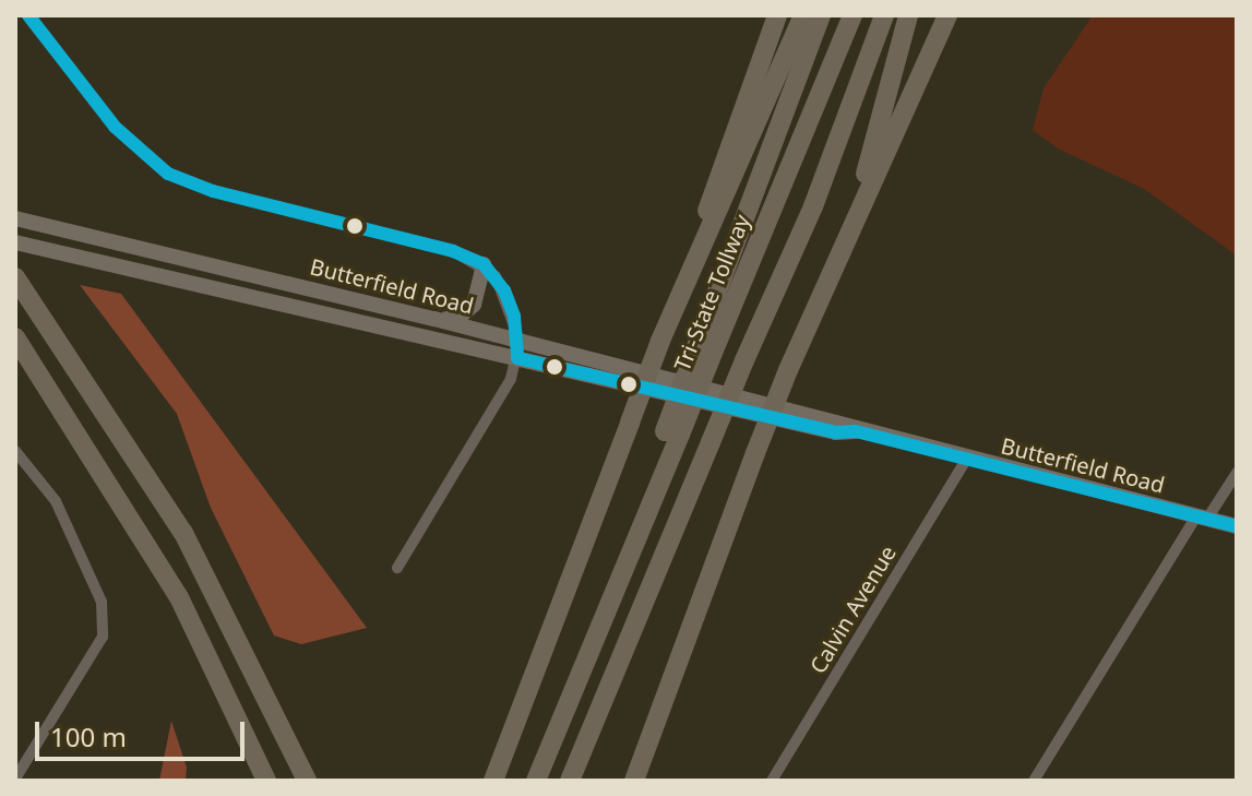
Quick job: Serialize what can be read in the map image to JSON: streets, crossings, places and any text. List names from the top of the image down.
{
  "streets": {
    "highway": ["Tri-State Tollway"],
    "main road": ["Butterfield Road"],
    "street": ["Calvin Avenue"]
  },
  "crossings": [
    ["Butterfield Road", "Calvin Avenue"]
  ],
  "scale_bar": "100 m"
}
